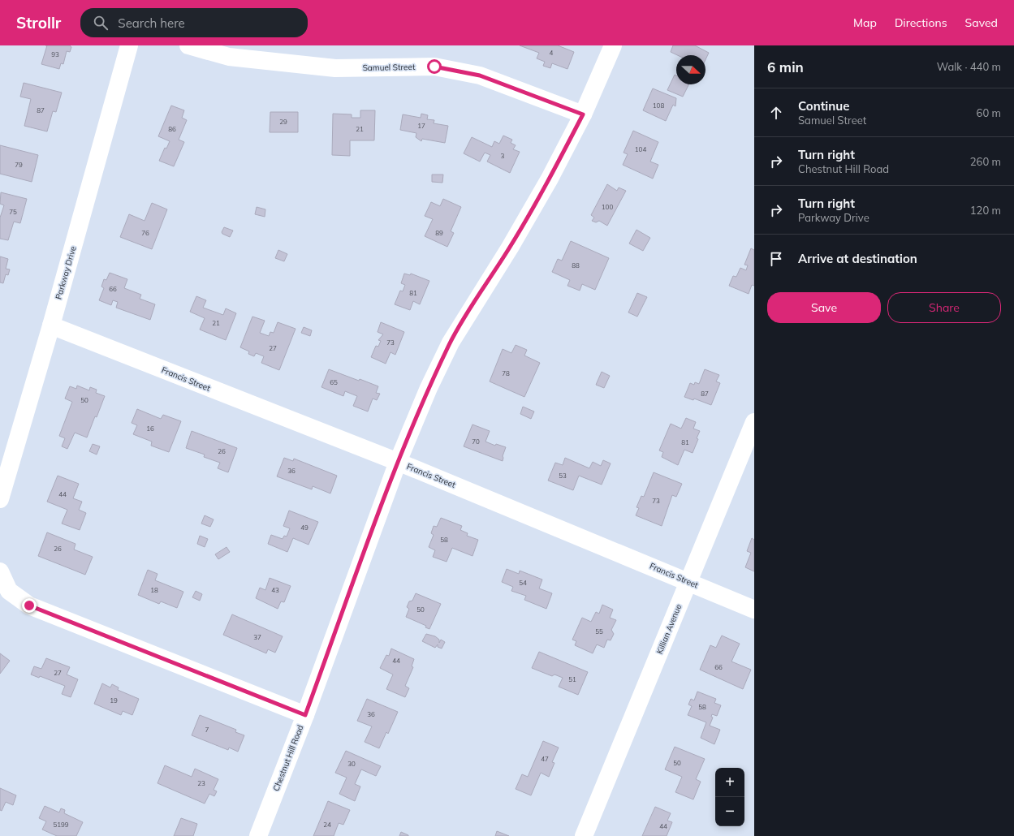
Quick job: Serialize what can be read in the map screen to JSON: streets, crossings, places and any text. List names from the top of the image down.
{
  "streets": {
    "street": [
      "Samuel Street",
      "Parkway Drive",
      "Francis Street",
      "Killian Avenue",
      "Chestnut Hill Road"
    ]
  },
  "crossings": [
    ["Samuel Street", "Chestnut Hill Road"],
    ["Parkway Drive", "Francis Street"],
    ["Francis Street", "Killian Avenue"],
    ["Francis Street", "Chestnut Hill Road"]
  ],
  "house_numbers": [
    "4",
    "93",
    "108",
    "87",
    "29",
    "17",
    "86",
    "21",
    "104",
    "3",
    "79",
    "100",
    "75",
    "76",
    "89",
    "88",
    "66",
    "81",
    "21",
    "73",
    "27",
    "78",
    "65",
    "87",
    "50",
    "16",
    "70",
    "81",
    "26",
    "36",
    "53",
    "44",
    "73",
    "49",
    "58",
    "26",
    "54",
    "18",
    "43",
    "50",
    "55",
    "37",
    "44",
    "66",
    "27",
    "51",
    "19",
    "58",
    "36",
    "7",
    "47",
    "50",
    "30",
    "23",
    "5199",
    "24",
    "44"
  ],
  "north": "right",
  "page": {
    "header": "Strollr",
    "search": "Search here",
    "nav": ["Map", "Directions", "Saved"],
    "heading": ["6 min", "Walk · 440 m"],
    "list": [
      ["Continue", "Samuel Street", "60 m"],
      ["Turn right", "Chestnut Hill Road", "260 m"],
      ["Turn right", "Parkway Drive", "120 m"],
      "Arrive at destination"
    ],
    "buttons": ["Save", "Share"],
    "map_buttons": ["+", "−"]
  }
}
